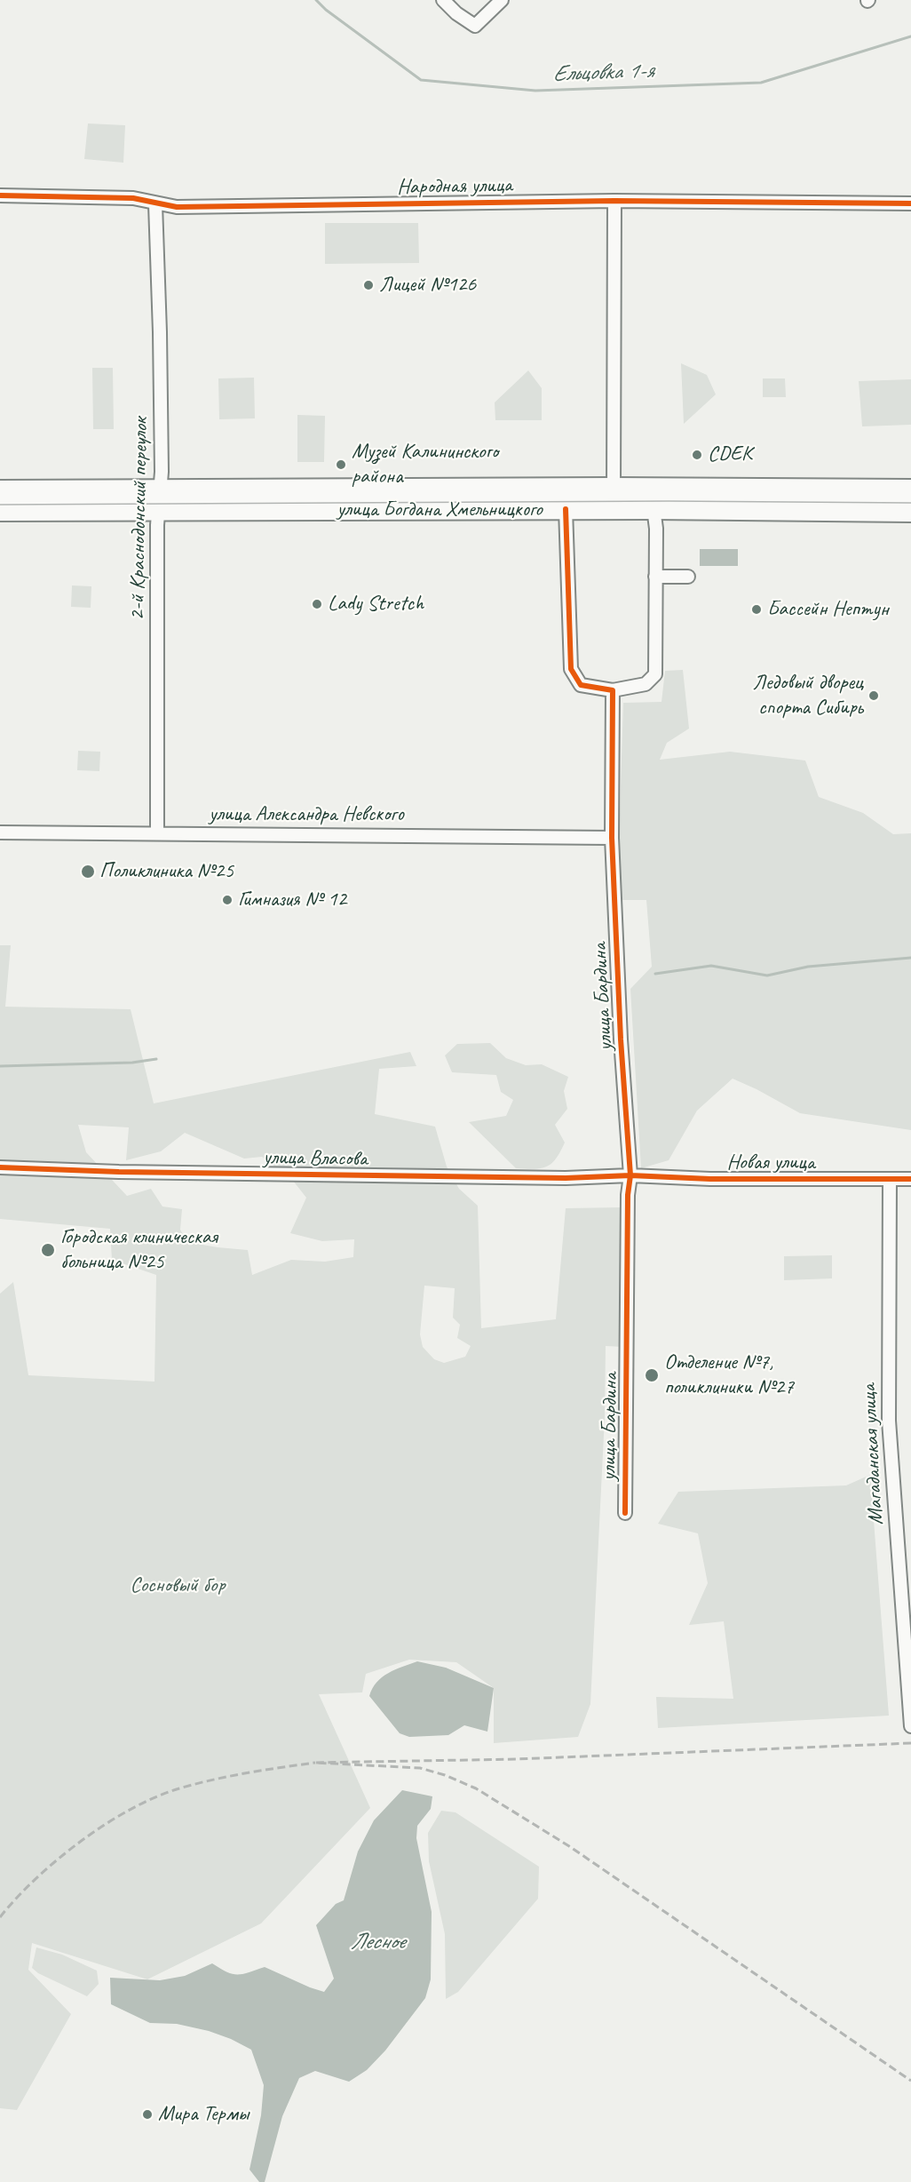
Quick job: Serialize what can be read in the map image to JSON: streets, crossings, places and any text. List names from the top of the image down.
{
  "streets": {
    "highway": ["улица Богдана Хмельницкого"],
    "street": [
      "Народная улица",
      "2-й Краснодонский переулок",
      "улица Александра Невского",
      "улица Бардина",
      "улица Власова",
      "Новая улица",
      "Магаданская улица"
    ]
  },
  "crossings": [
    ["Народная улица", "2-й Краснодонский переулок"],
    ["улица Богдана Хмельницкого", "2-й Краснодонский переулок"],
    ["2-й Краснодонский переулок", "улица Александра Невского"],
    ["улица Александра Невского", "улица Бардина"],
    ["улица Бардина", "улица Власова"],
    ["улица Бардина", "Новая улица"],
    ["улица Власова", "Новая улица"],
    ["Новая улица", "Магаданская улица"]
  ],
  "water": ["Ельцовка 1-я", "Лесное"],
  "parks": ["Сосновый бор"],
  "places": [
    "Лицей №126",
    "CDEK",
    "Музей Калининского района",
    "Lady Stretch",
    "Бассейн Нептун",
    "Ледовый дворец спорта Сибирь",
    "Поликлиника №25",
    "Гимназия № 12",
    "Городская клиническая больница №25",
    "Отделение №7, поликлиники №27",
    "Мира Термы"
  ]
}
